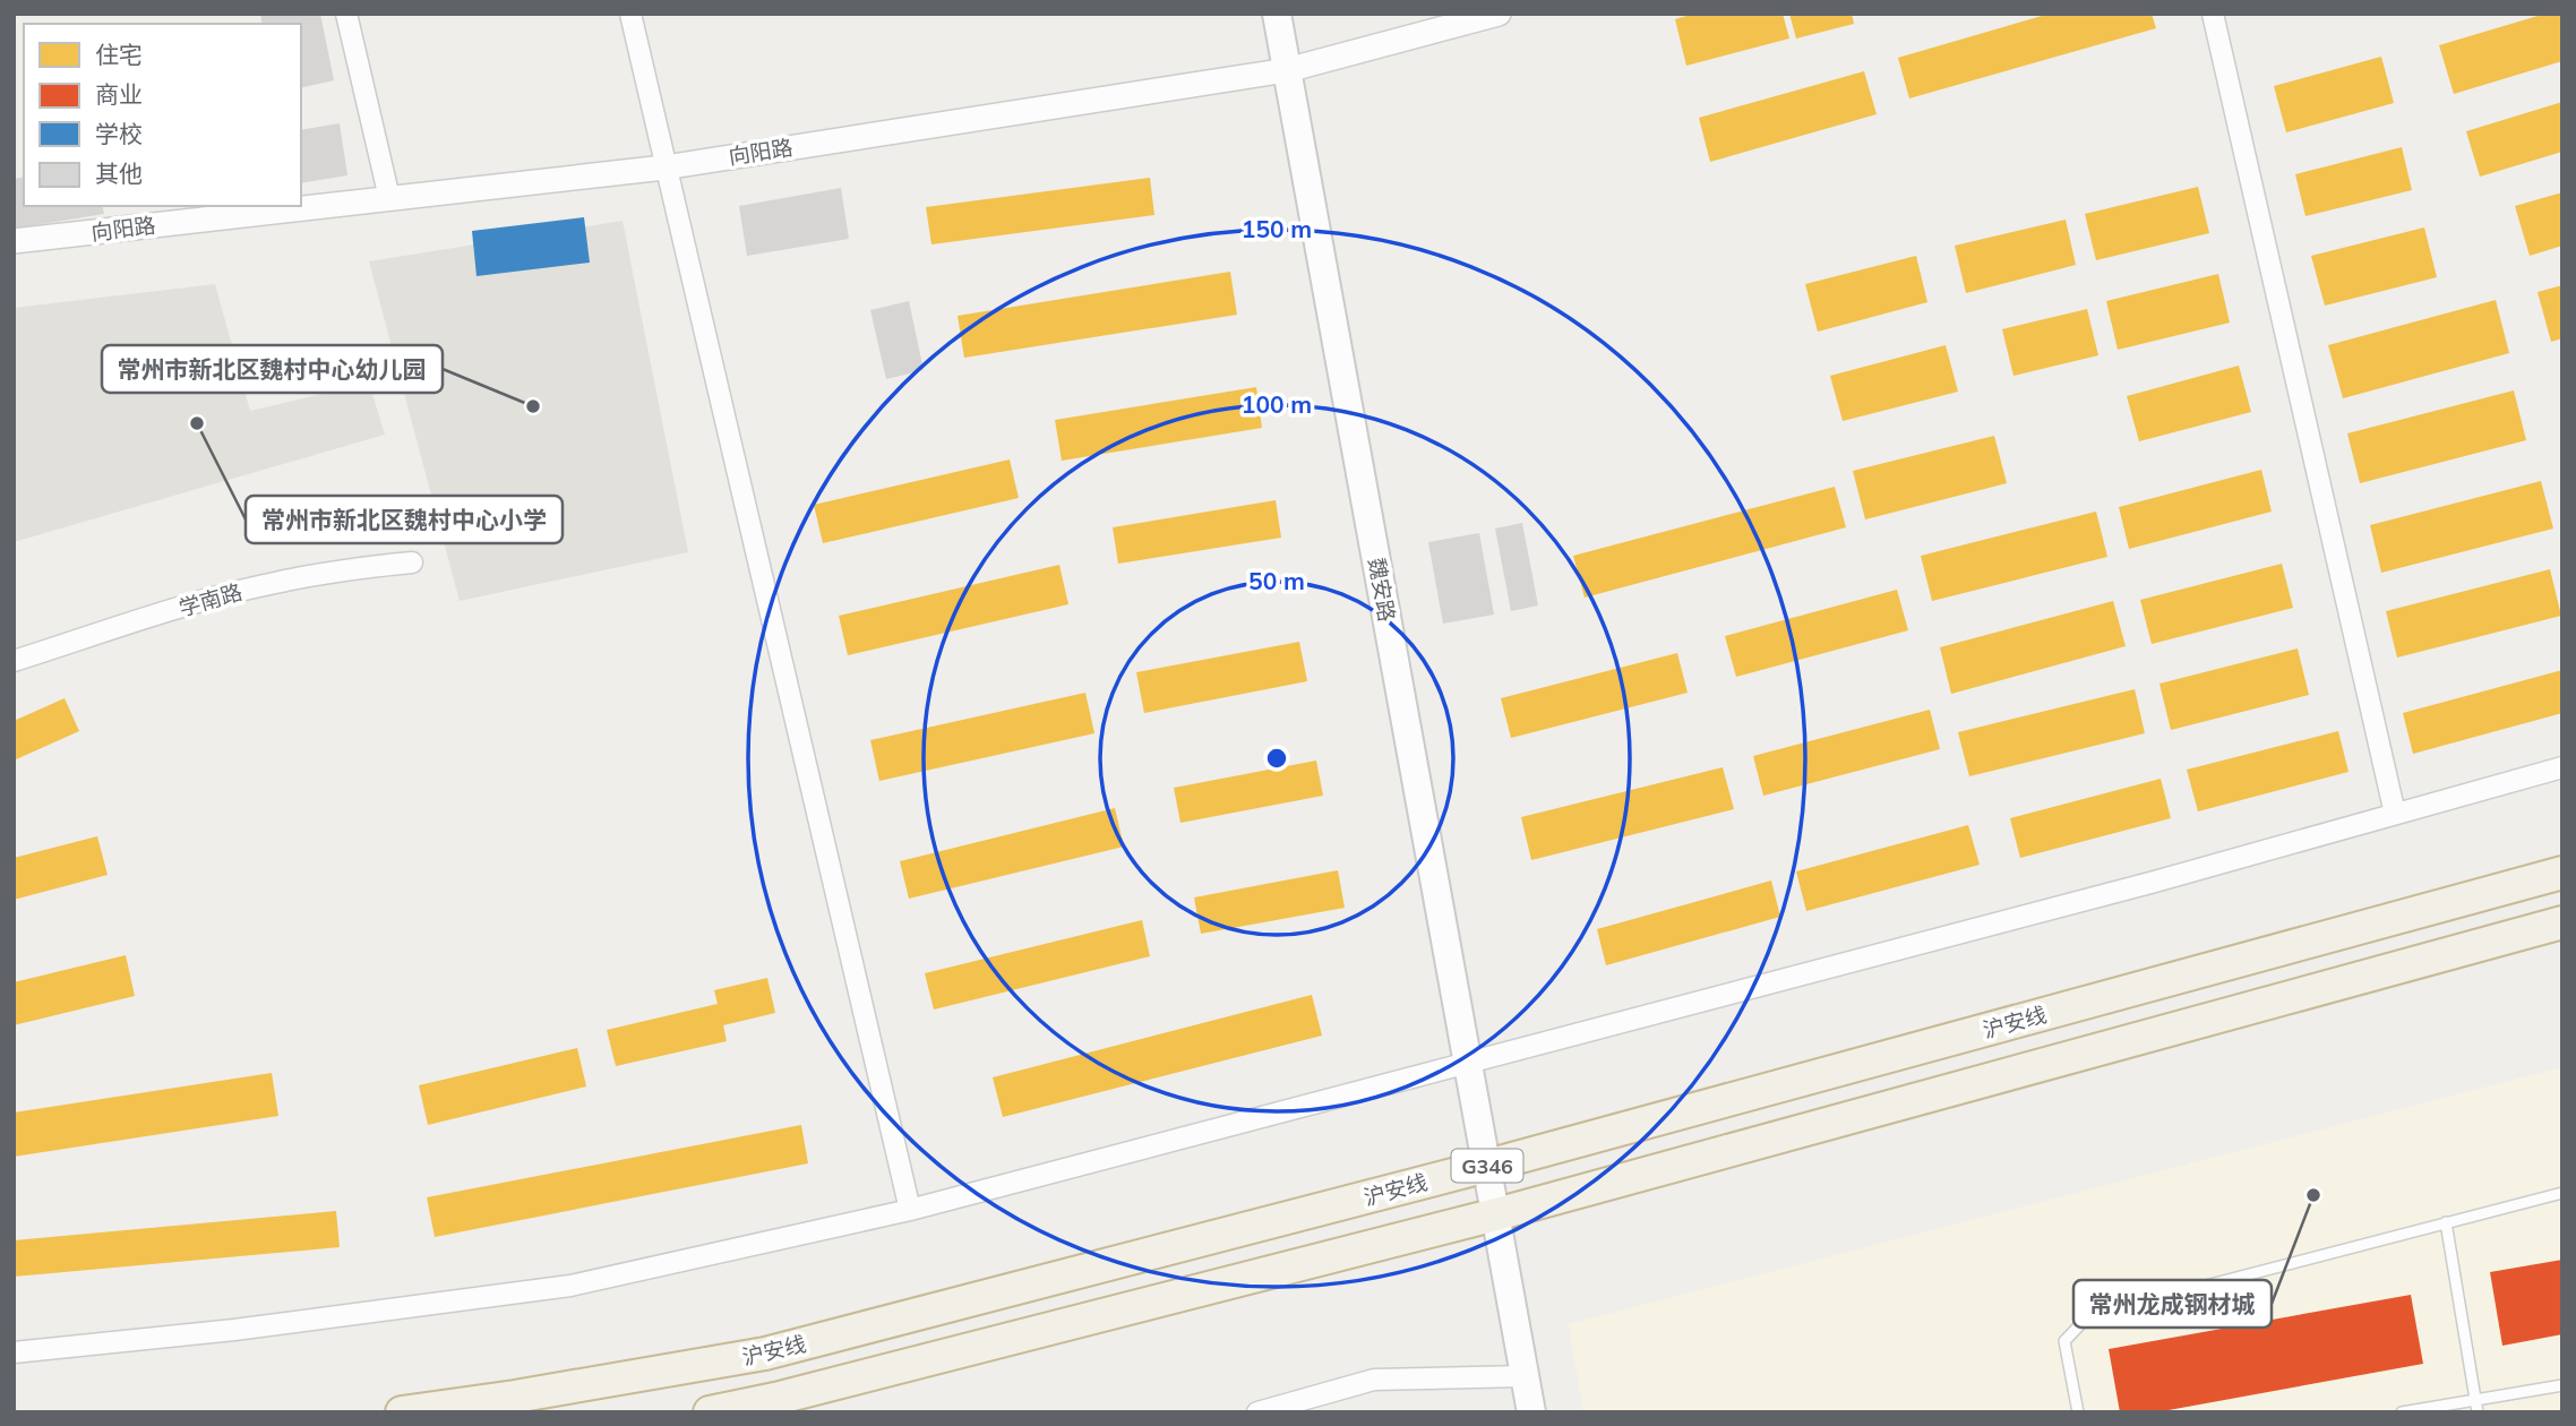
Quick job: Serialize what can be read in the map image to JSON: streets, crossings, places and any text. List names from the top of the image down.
{
  "streets": {
    "highway": ["沪安线", "G346"],
    "main road": ["魏安路"],
    "street": ["向阳路", "学南路"]
  },
  "crossings": [
    ["向阳路", "魏安路"],
    ["魏安路", "沪安线"],
    ["魏安路", "G346"]
  ],
  "places": ["常州市新北区魏村中心幼儿园", "常州市新北区魏村中心小学", "常州龙成钢材城"],
  "legend": [
    "住宅",
    "商业",
    "学校",
    "其他"
  ],
  "rings": ["150 m", "100 m", "50 m"]
}
